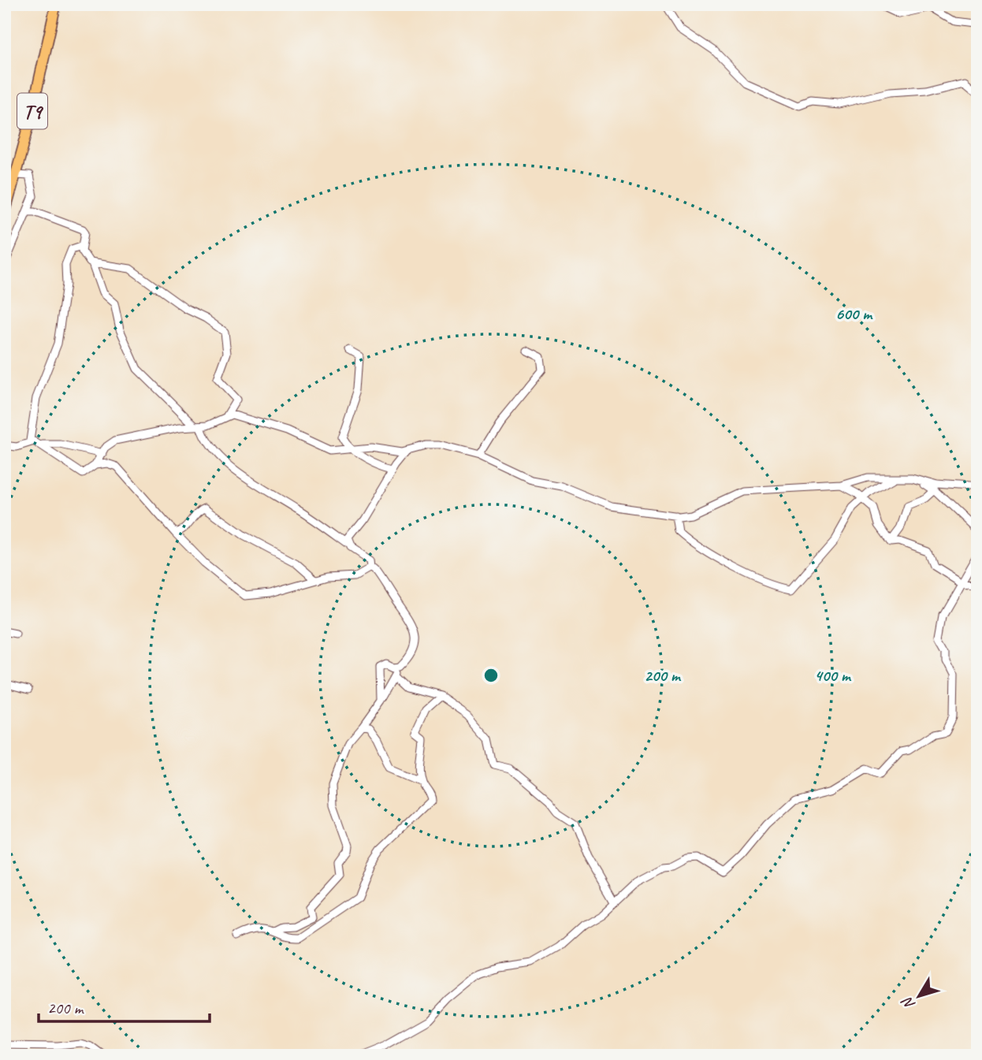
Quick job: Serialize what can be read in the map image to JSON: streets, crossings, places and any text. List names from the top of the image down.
{
  "streets": {
    "highway": ["T9"]
  },
  "scale_bar": "200 m",
  "north": "bottom left",
  "rings": ["600 m", "200 m", "400 m"]
}
